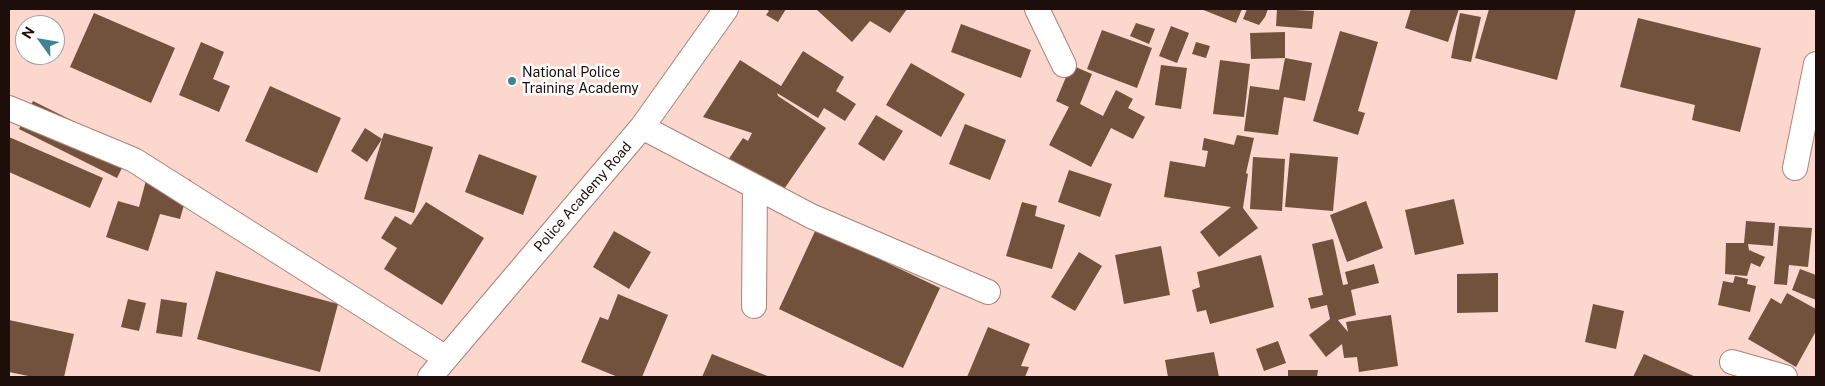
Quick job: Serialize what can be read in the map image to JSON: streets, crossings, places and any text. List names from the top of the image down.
{
  "streets": {
    "street": ["Police Academy Road"]
  },
  "places": ["National Police Training Academy"],
  "north": "top left"
}
